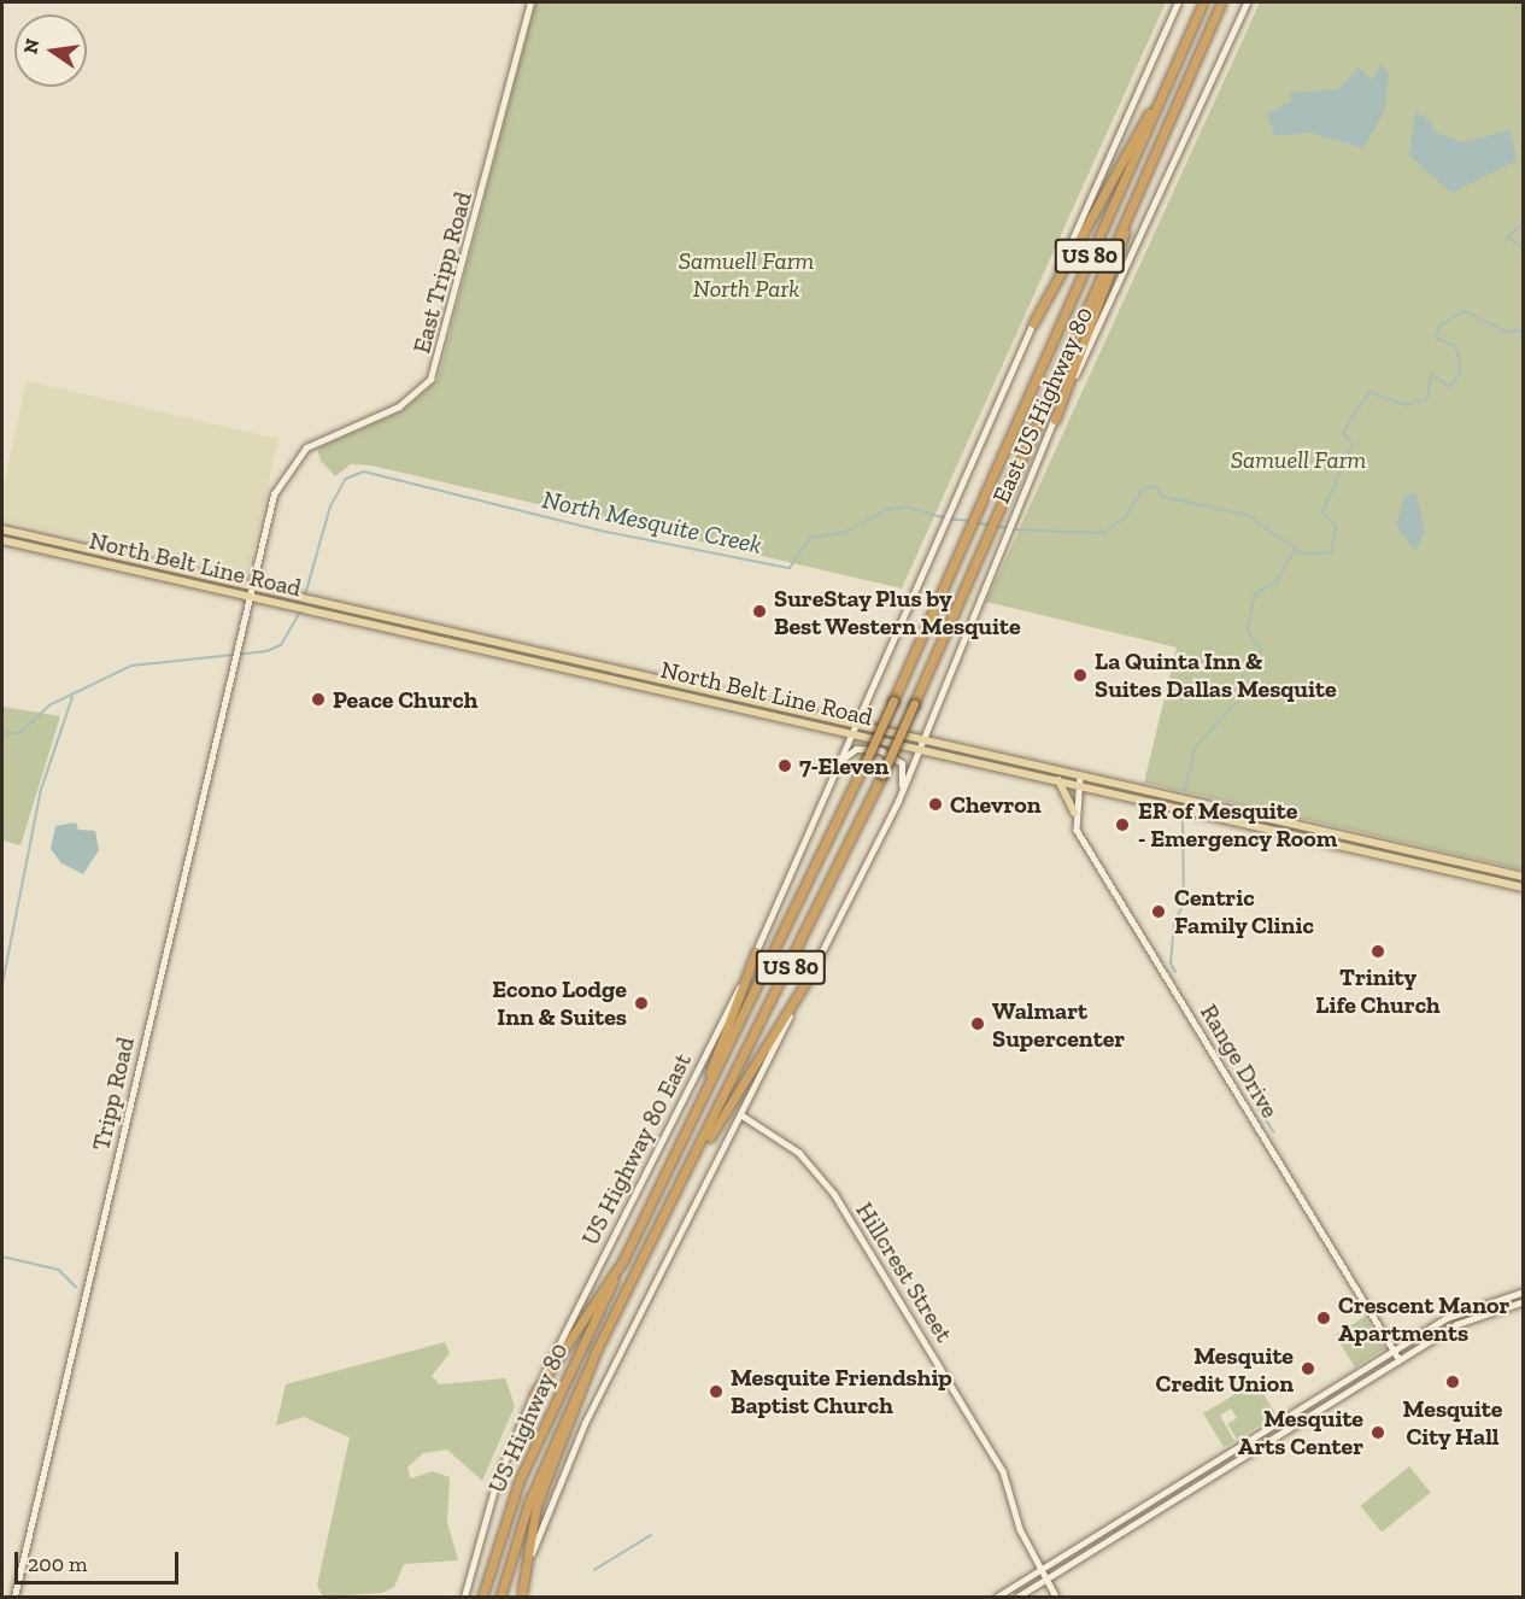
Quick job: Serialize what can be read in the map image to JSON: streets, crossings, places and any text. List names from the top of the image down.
{
  "streets": {
    "highway": ["US 80", "US Highway 80"],
    "main road": ["East US Highway 80", "North Belt Line Road", "US Highway 80 East"],
    "street": [
      "East Tripp Road",
      "Range Drive",
      "Tripp Road",
      "Hillcrest Street"
    ]
  },
  "crossings": [
    ["US 80", "US Highway 80"],
    ["East Tripp Road", "North Belt Line Road"],
    ["East Tripp Road", "Tripp Road"],
    ["East US Highway 80", "North Belt Line Road"],
    ["East US Highway 80", "US Highway 80 East"],
    ["North Belt Line Road", "Tripp Road"],
    ["North Belt Line Road", "US Highway 80 East"]
  ],
  "water": ["North Mesquite Creek"],
  "parks": ["Samuell Farm North Park", "Samuell Farm"],
  "places": [
    "SureStay Plus by Best Western Mesquite",
    "La Quinta Inn & Suites Dallas Mesquite",
    "Peace Church",
    "7-Eleven",
    "Chevron",
    "ER of Mesquite - Emergency Room",
    "Centric Family Clinic",
    "Trinity Life Church",
    "Econo Lodge Inn & Suites",
    "Walmart Supercenter",
    "Crescent Manor Apartments",
    "Mesquite Credit Union",
    "Mesquite City Hall",
    "Mesquite Friendship Baptist Church",
    "Mesquite Arts Center"
  ],
  "scale_bar": "200 m",
  "north": "left"
}
